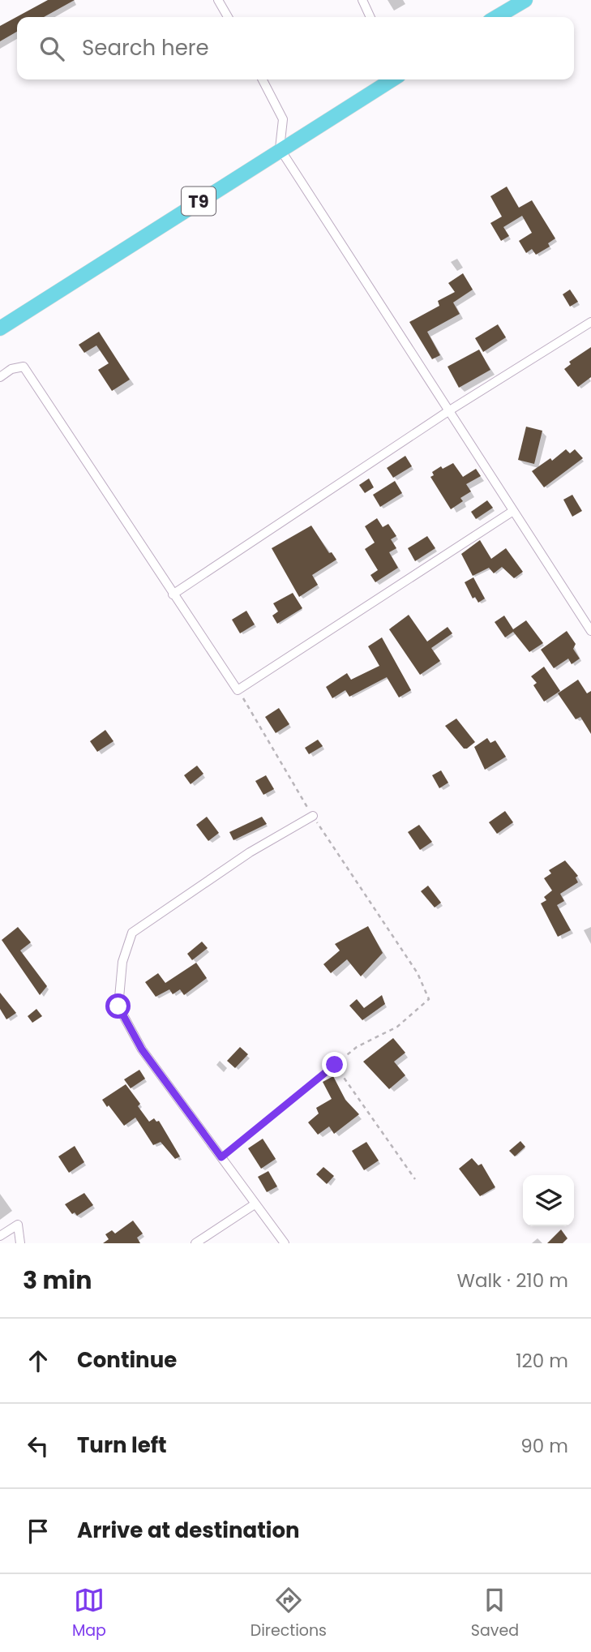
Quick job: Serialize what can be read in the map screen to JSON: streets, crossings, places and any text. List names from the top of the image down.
{
  "streets": {
    "highway": ["T9"]
  },
  "page": {
    "search": "Search here",
    "heading": ["3 min", "Walk · 210 m"],
    "list": [
      ["Continue", "120 m"],
      ["Turn left", "90 m"],
      "Arrive at destination"
    ],
    "nav": ["Map", "Directions", "Saved"]
  }
}
